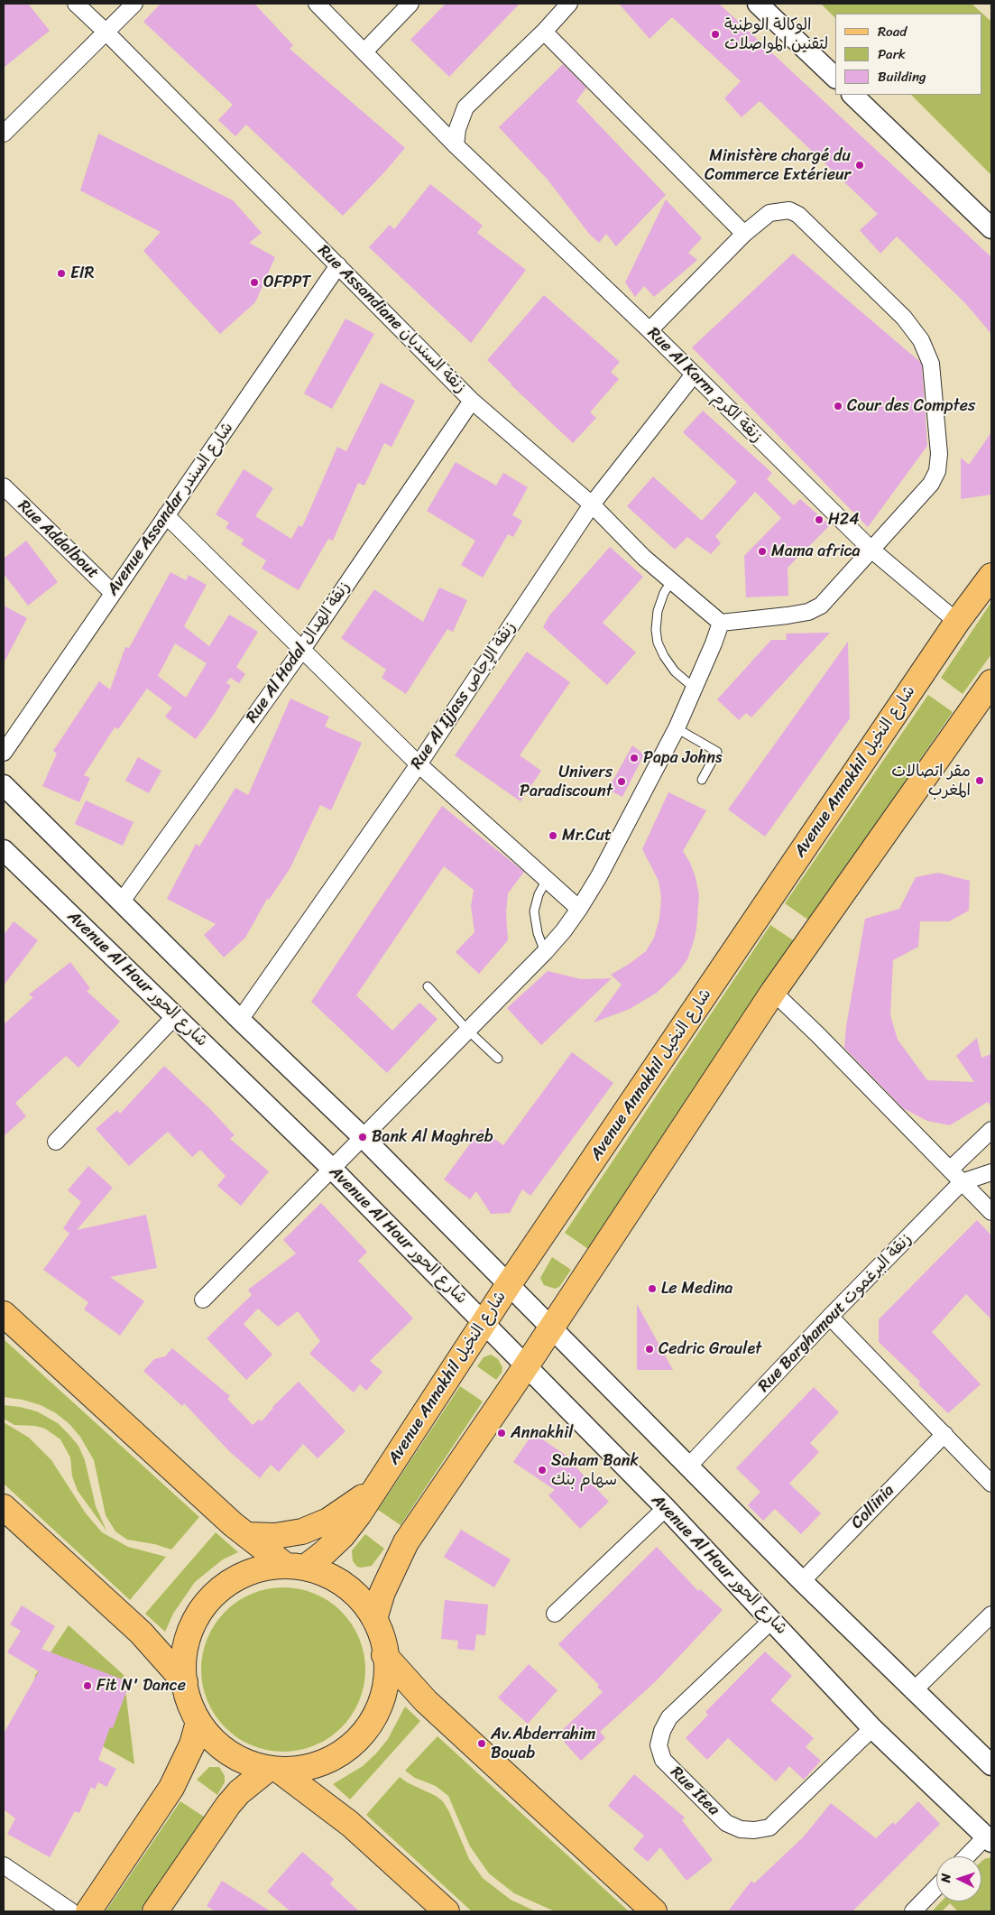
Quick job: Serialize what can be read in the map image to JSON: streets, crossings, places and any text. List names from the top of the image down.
{
  "streets": {
    "main road": ["Avenue Annakhil شارع النخيل"],
    "street": [
      "Rue Assandiane زنقة السنديان",
      "Rue Al Karm زنقة الكرم",
      "Avenue Assandar شارع السندر",
      "Rue Addalbout",
      "Rue Al Hodal زنقة الهدال",
      "Rue Al Ijjass زنقة الإجاص",
      "Avenue Al Hour شارع الحور",
      "Rue Barghamout زنقة البرغموت",
      "Collinia",
      "Rue Itea"
    ]
  },
  "crossings": [
    ["Rue Assandiane زنقة السنديان", "Avenue Assandar شارع السندر"],
    ["Rue Assandiane زنقة السنديان", "Rue Al Hodal زنقة الهدال"],
    ["Rue Assandiane زنقة السنديان", "Rue Al Ijjass زنقة الإجاص"],
    ["Rue Al Karm زنقة الكرم", "Rue Al Ijjass زنقة الإجاص"],
    ["Rue Al Karm زنقة الكرم", "Avenue Annakhil شارع النخيل"],
    ["Avenue Assandar شارع السندر", "Rue Addalbout"],
    ["Avenue Annakhil شارع النخيل", "Avenue Al Hour شارع الحور"],
    ["Avenue Al Hour شارع الحور", "Rue Itea"]
  ],
  "places": [
    "الوكالة الوطنية لتقنين المواصلات",
    "Ministère chargé du Commerce Extérieur",
    "EIR",
    "OFPPT",
    "Cour des Comptes",
    "H24",
    "Mama africa",
    "Papa Johns",
    "مقر اتصالات المغرب",
    "Univers Paradiscount",
    "Mr.Cut",
    "Bank Al Maghreb",
    "Le Medina",
    "Cedric Graulet",
    "Annakhil",
    "Saham Bank سهام بنك",
    "Fit N' Dance",
    "Av.Abderrahim Bouab"
  ],
  "legend": ["Road", "Park", "Building"],
  "north": "left"
}
